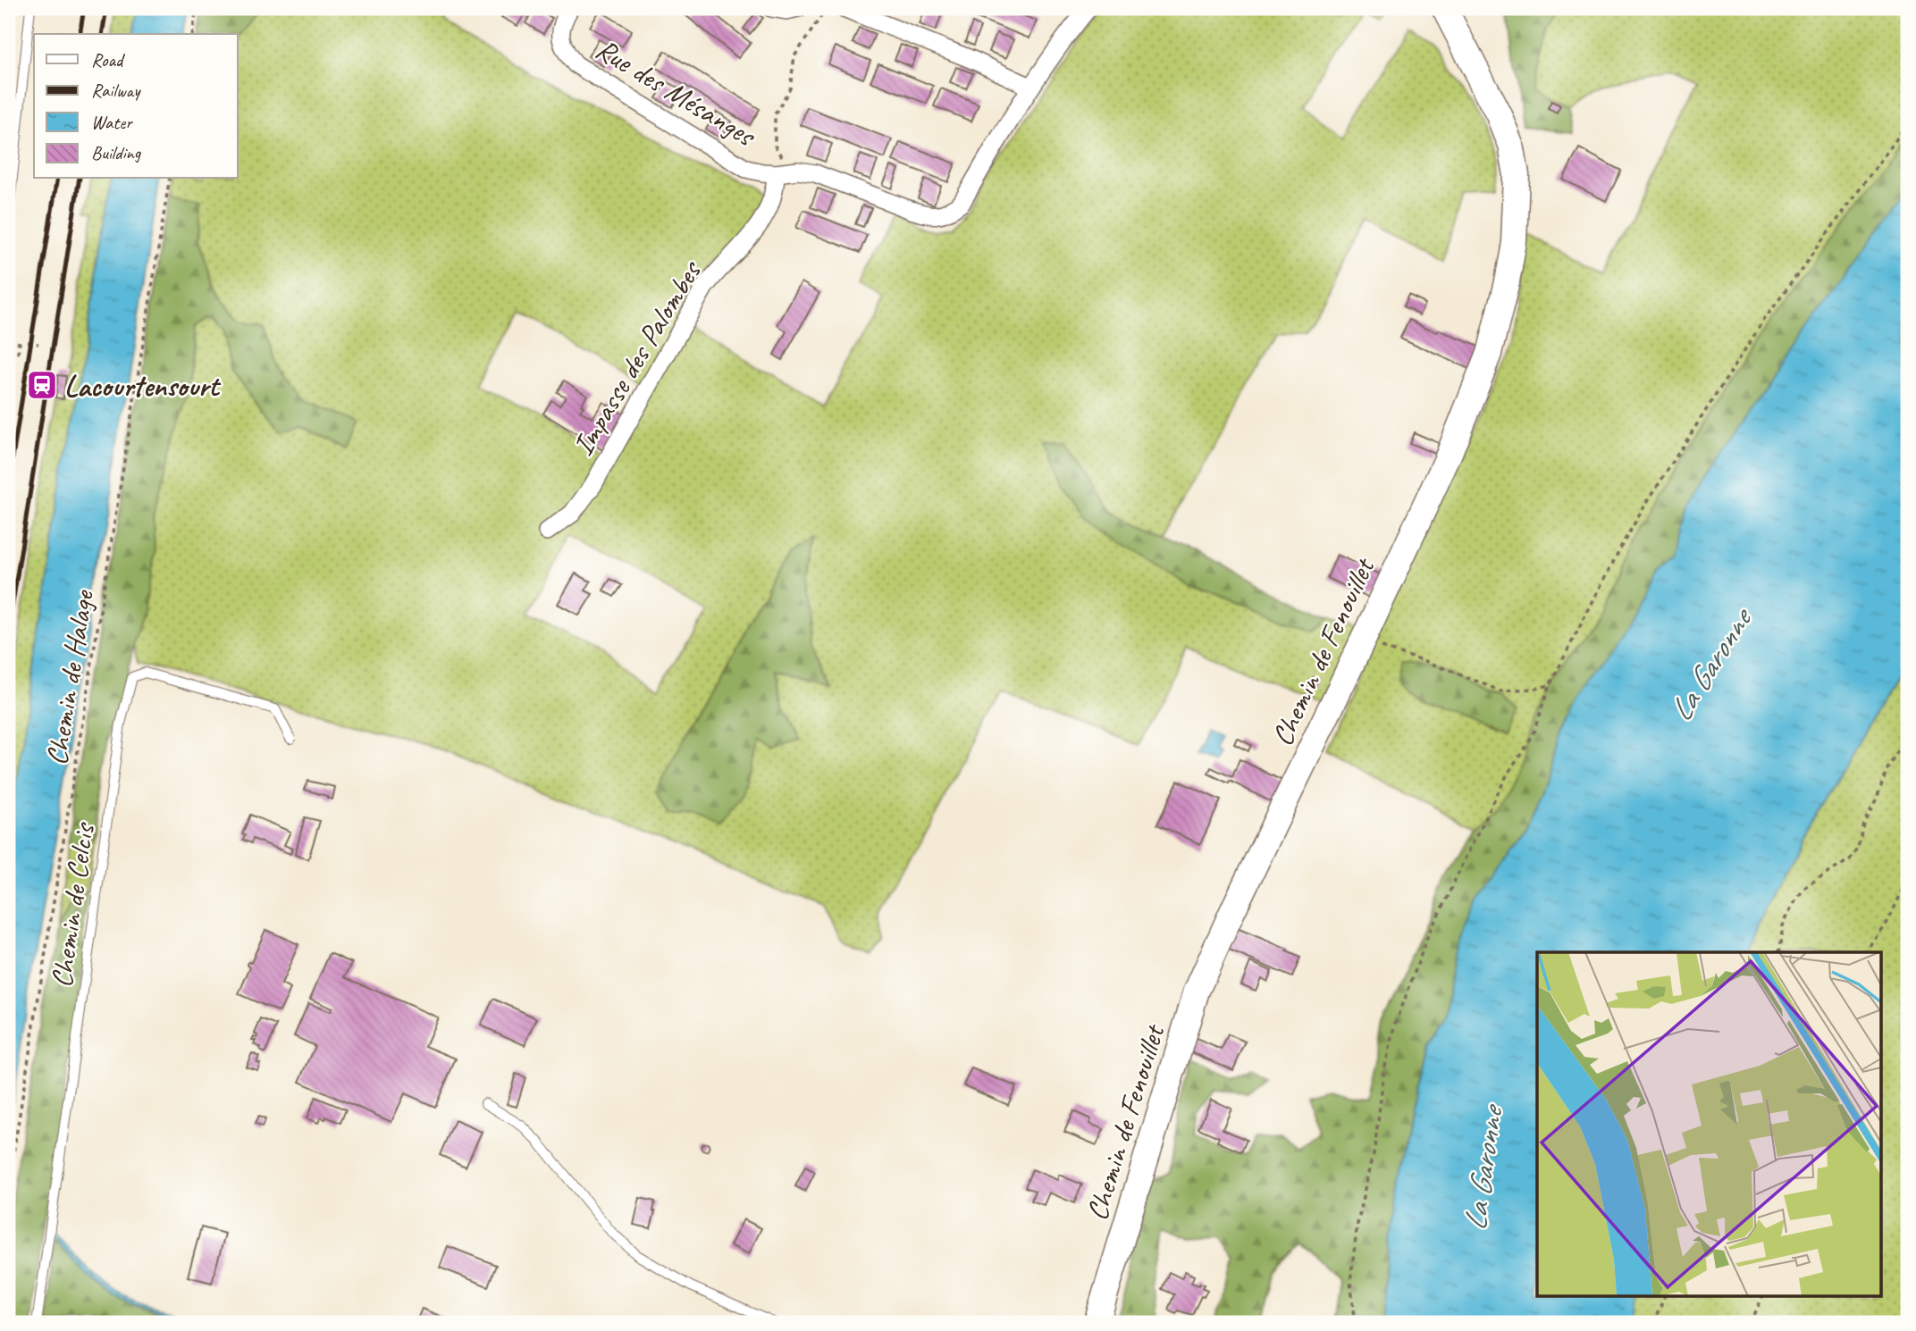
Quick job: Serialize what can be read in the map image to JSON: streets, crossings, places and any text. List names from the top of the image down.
{
  "streets": {
    "street": ["Rue des Mésanges", "Impasse des Palombes", "Chemin de Fenouillet"],
    "lane": ["Chemin de Celcis"],
    "path": ["Chemin de Halage"]
  },
  "crossings": [
    ["Rue des Mésanges", "Impasse des Palombes"]
  ],
  "water": ["La Garonne"],
  "places": {
    "station": ["Lacourtensourt"]
  },
  "legend": [
    "Road",
    "Railway",
    "Water",
    "Building"
  ]
}
